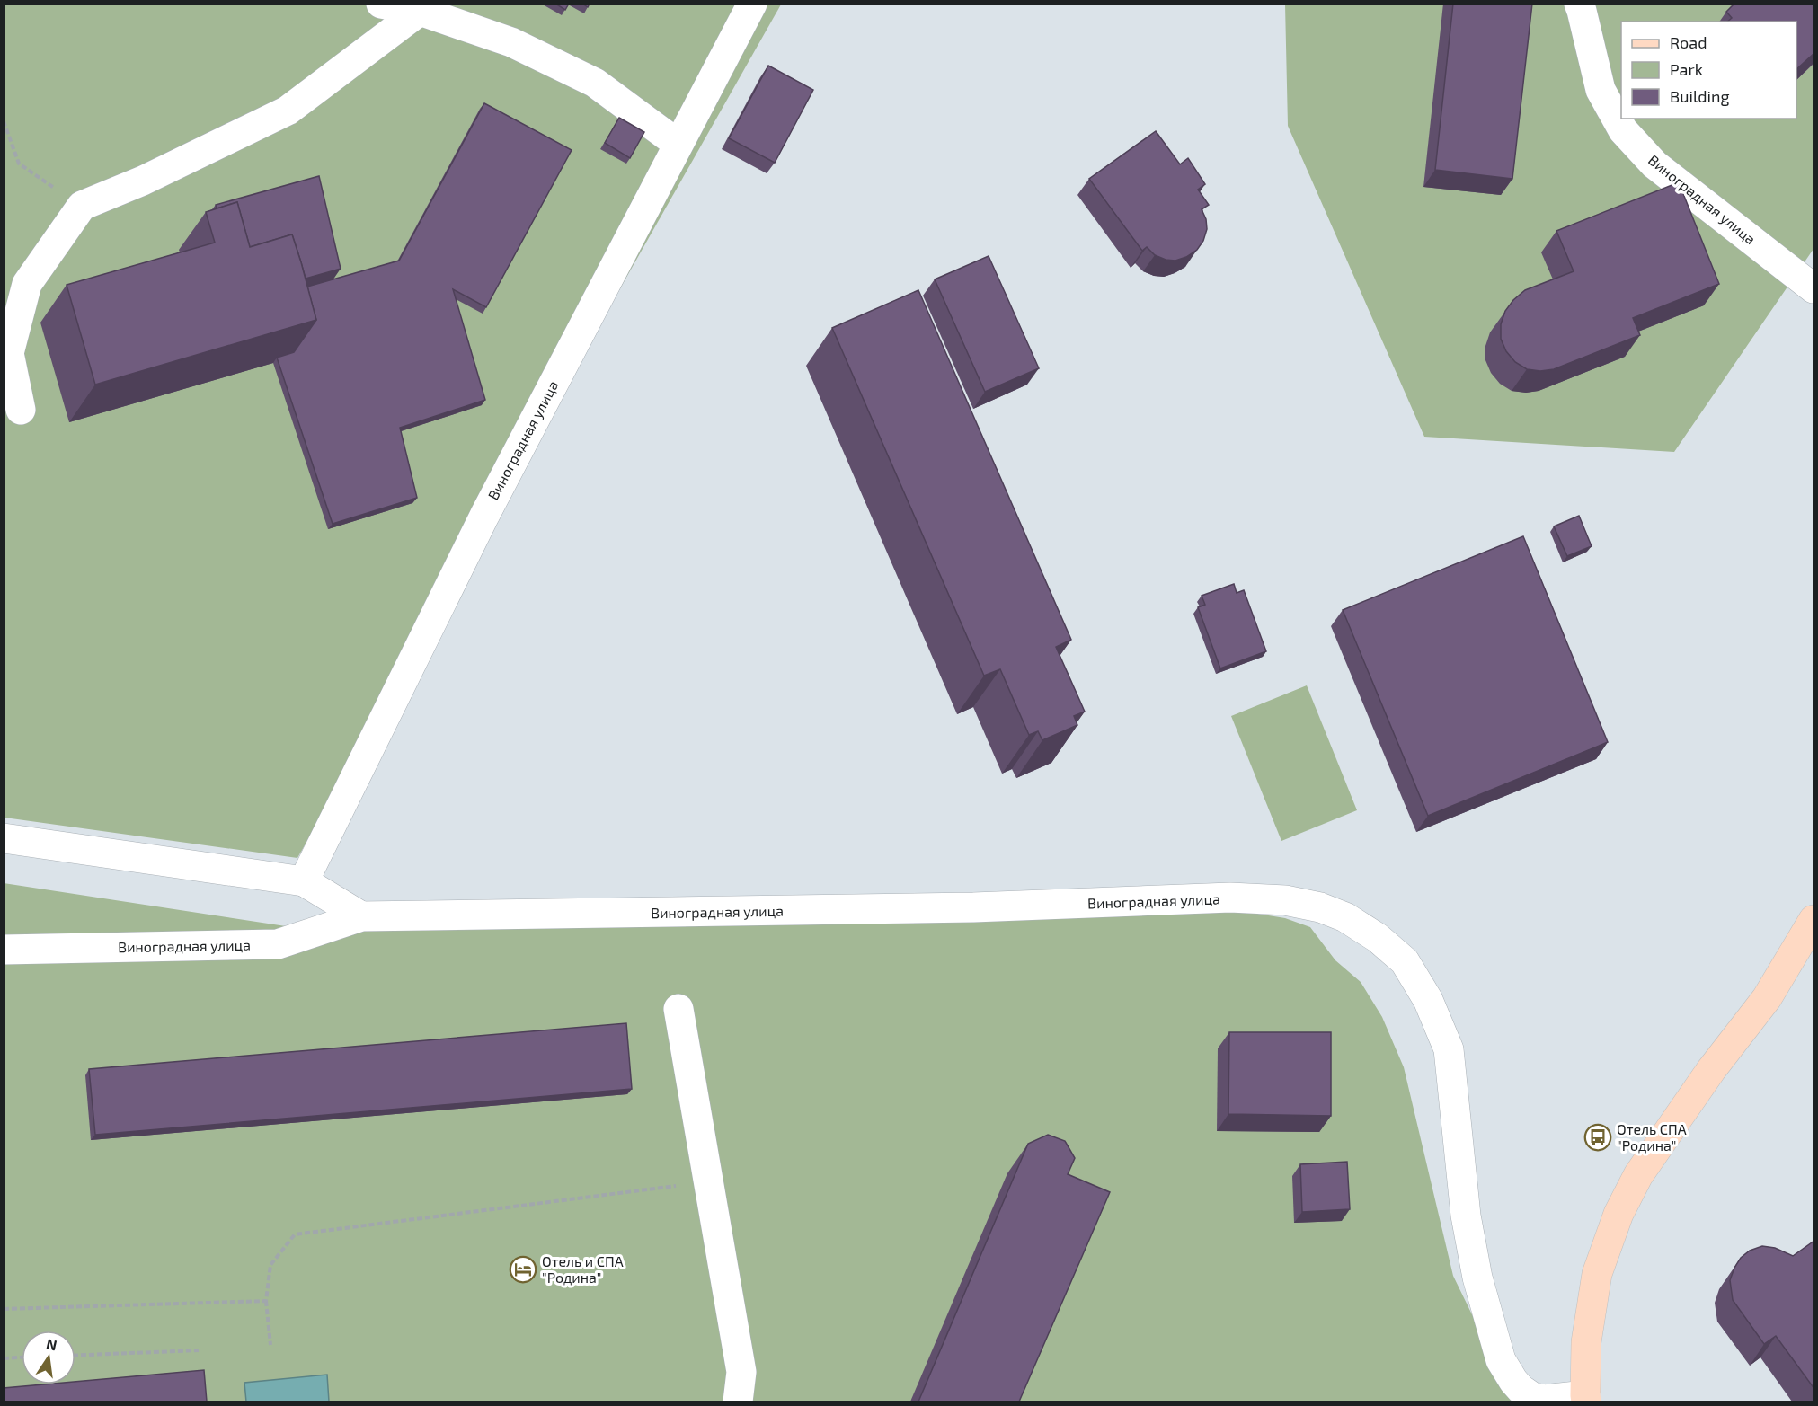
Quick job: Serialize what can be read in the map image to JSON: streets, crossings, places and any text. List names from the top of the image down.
{
  "streets": {
    "street": ["Виноградная улица"]
  },
  "places": {
    "bus stop": ["Отель СПА \"Родина\""],
    "hotel": ["Отель и СПА \"Родина\""]
  },
  "legend": ["Road", "Park", "Building"],
  "north": "top"
}
